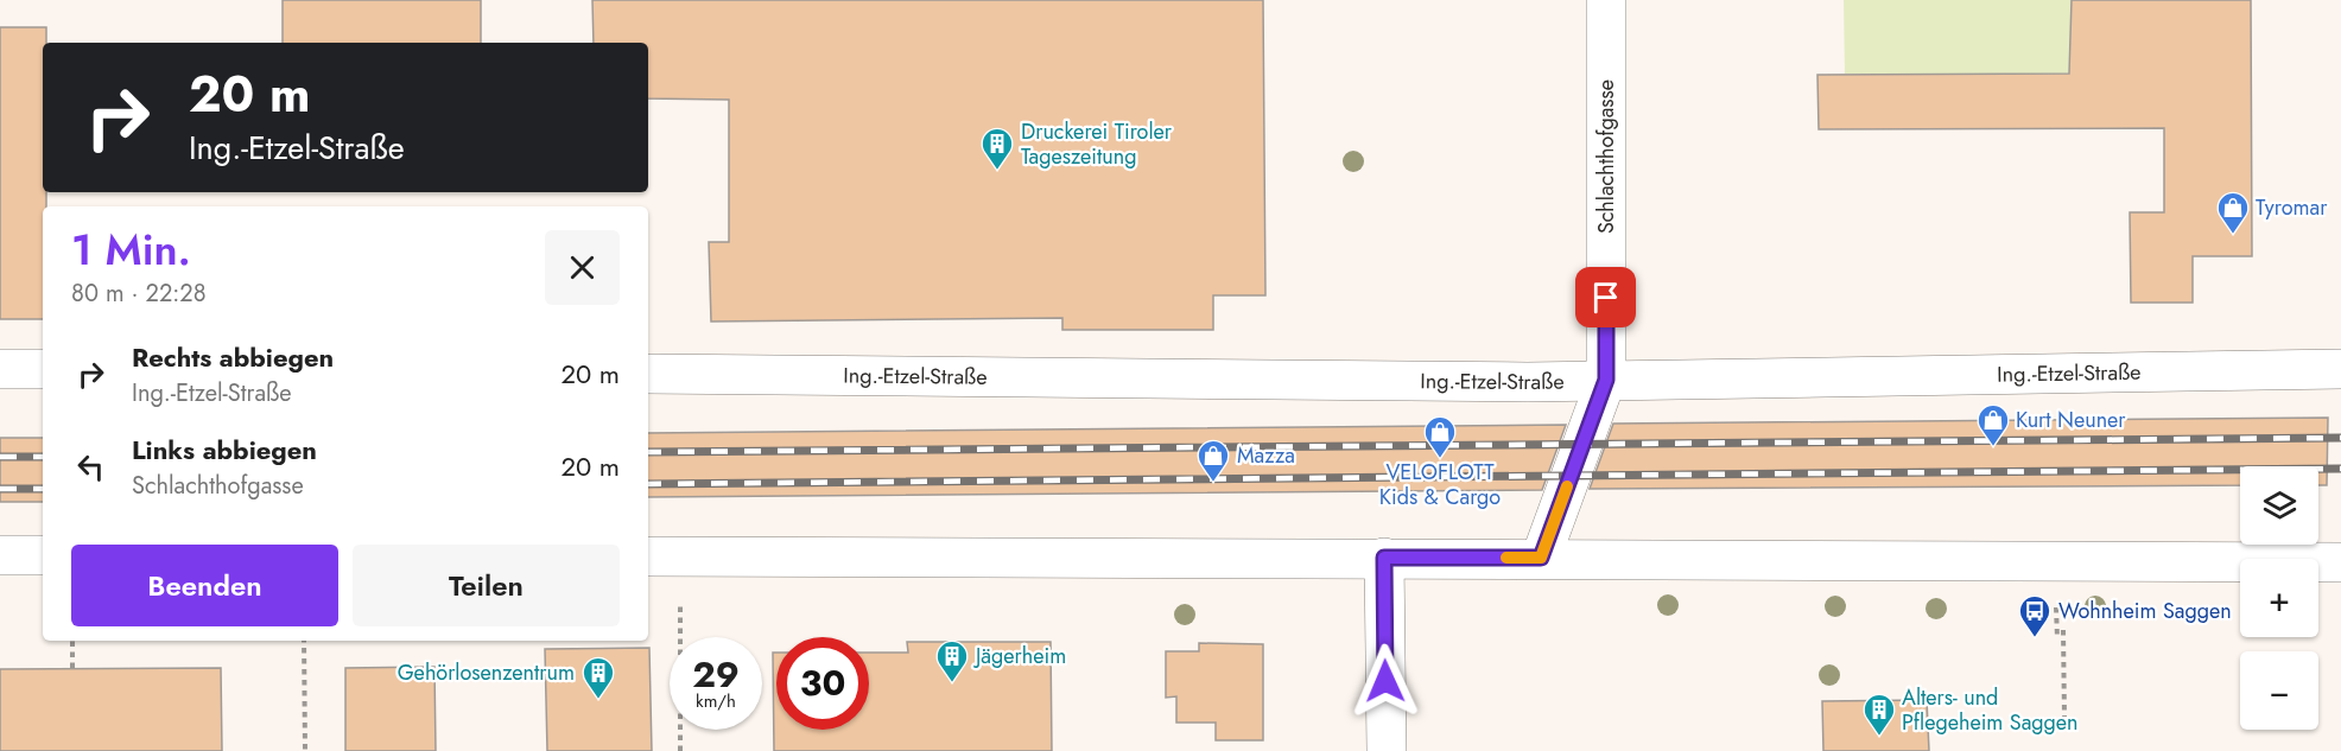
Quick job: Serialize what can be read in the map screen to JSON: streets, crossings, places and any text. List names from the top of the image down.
{
  "streets": {
    "street": ["Schlachthofgasse", "Ing.-Etzel-Straße"]
  },
  "crossings": [
    ["Schlachthofgasse", "Ing.-Etzel-Straße"]
  ],
  "places": {
    "building": [
      "Druckerei Tiroler Tageszeitung",
      "Jägerheim",
      "Gehörlosenzentrum",
      "Alters- und Pflegeheim Saggen"
    ],
    "shop": [
      "Tyromar",
      "Kurt Neuner",
      "VELOFLOTT Kids & Cargo",
      "Mazza"
    ],
    "bus stop": ["Wohnheim Saggen"]
  },
  "page": {
    "turn": ["20 m", "Ing.-Etzel-Straße"],
    "heading": ["1 Min.", "80 m · 22:28"],
    "list": [
      {
        "name": "Rechts abbiegen",
        "note": "Ing.-Etzel-Straße",
        "value": "20 m"
      },
      {
        "name": "Links abbiegen",
        "note": "Schlachthofgasse",
        "value": "20 m"
      }
    ],
    "map_buttons": ["+", "−"],
    "buttons": ["Beenden", "Teilen"],
    "speed": "29 km/h",
    "limit": "30"
  }
}
